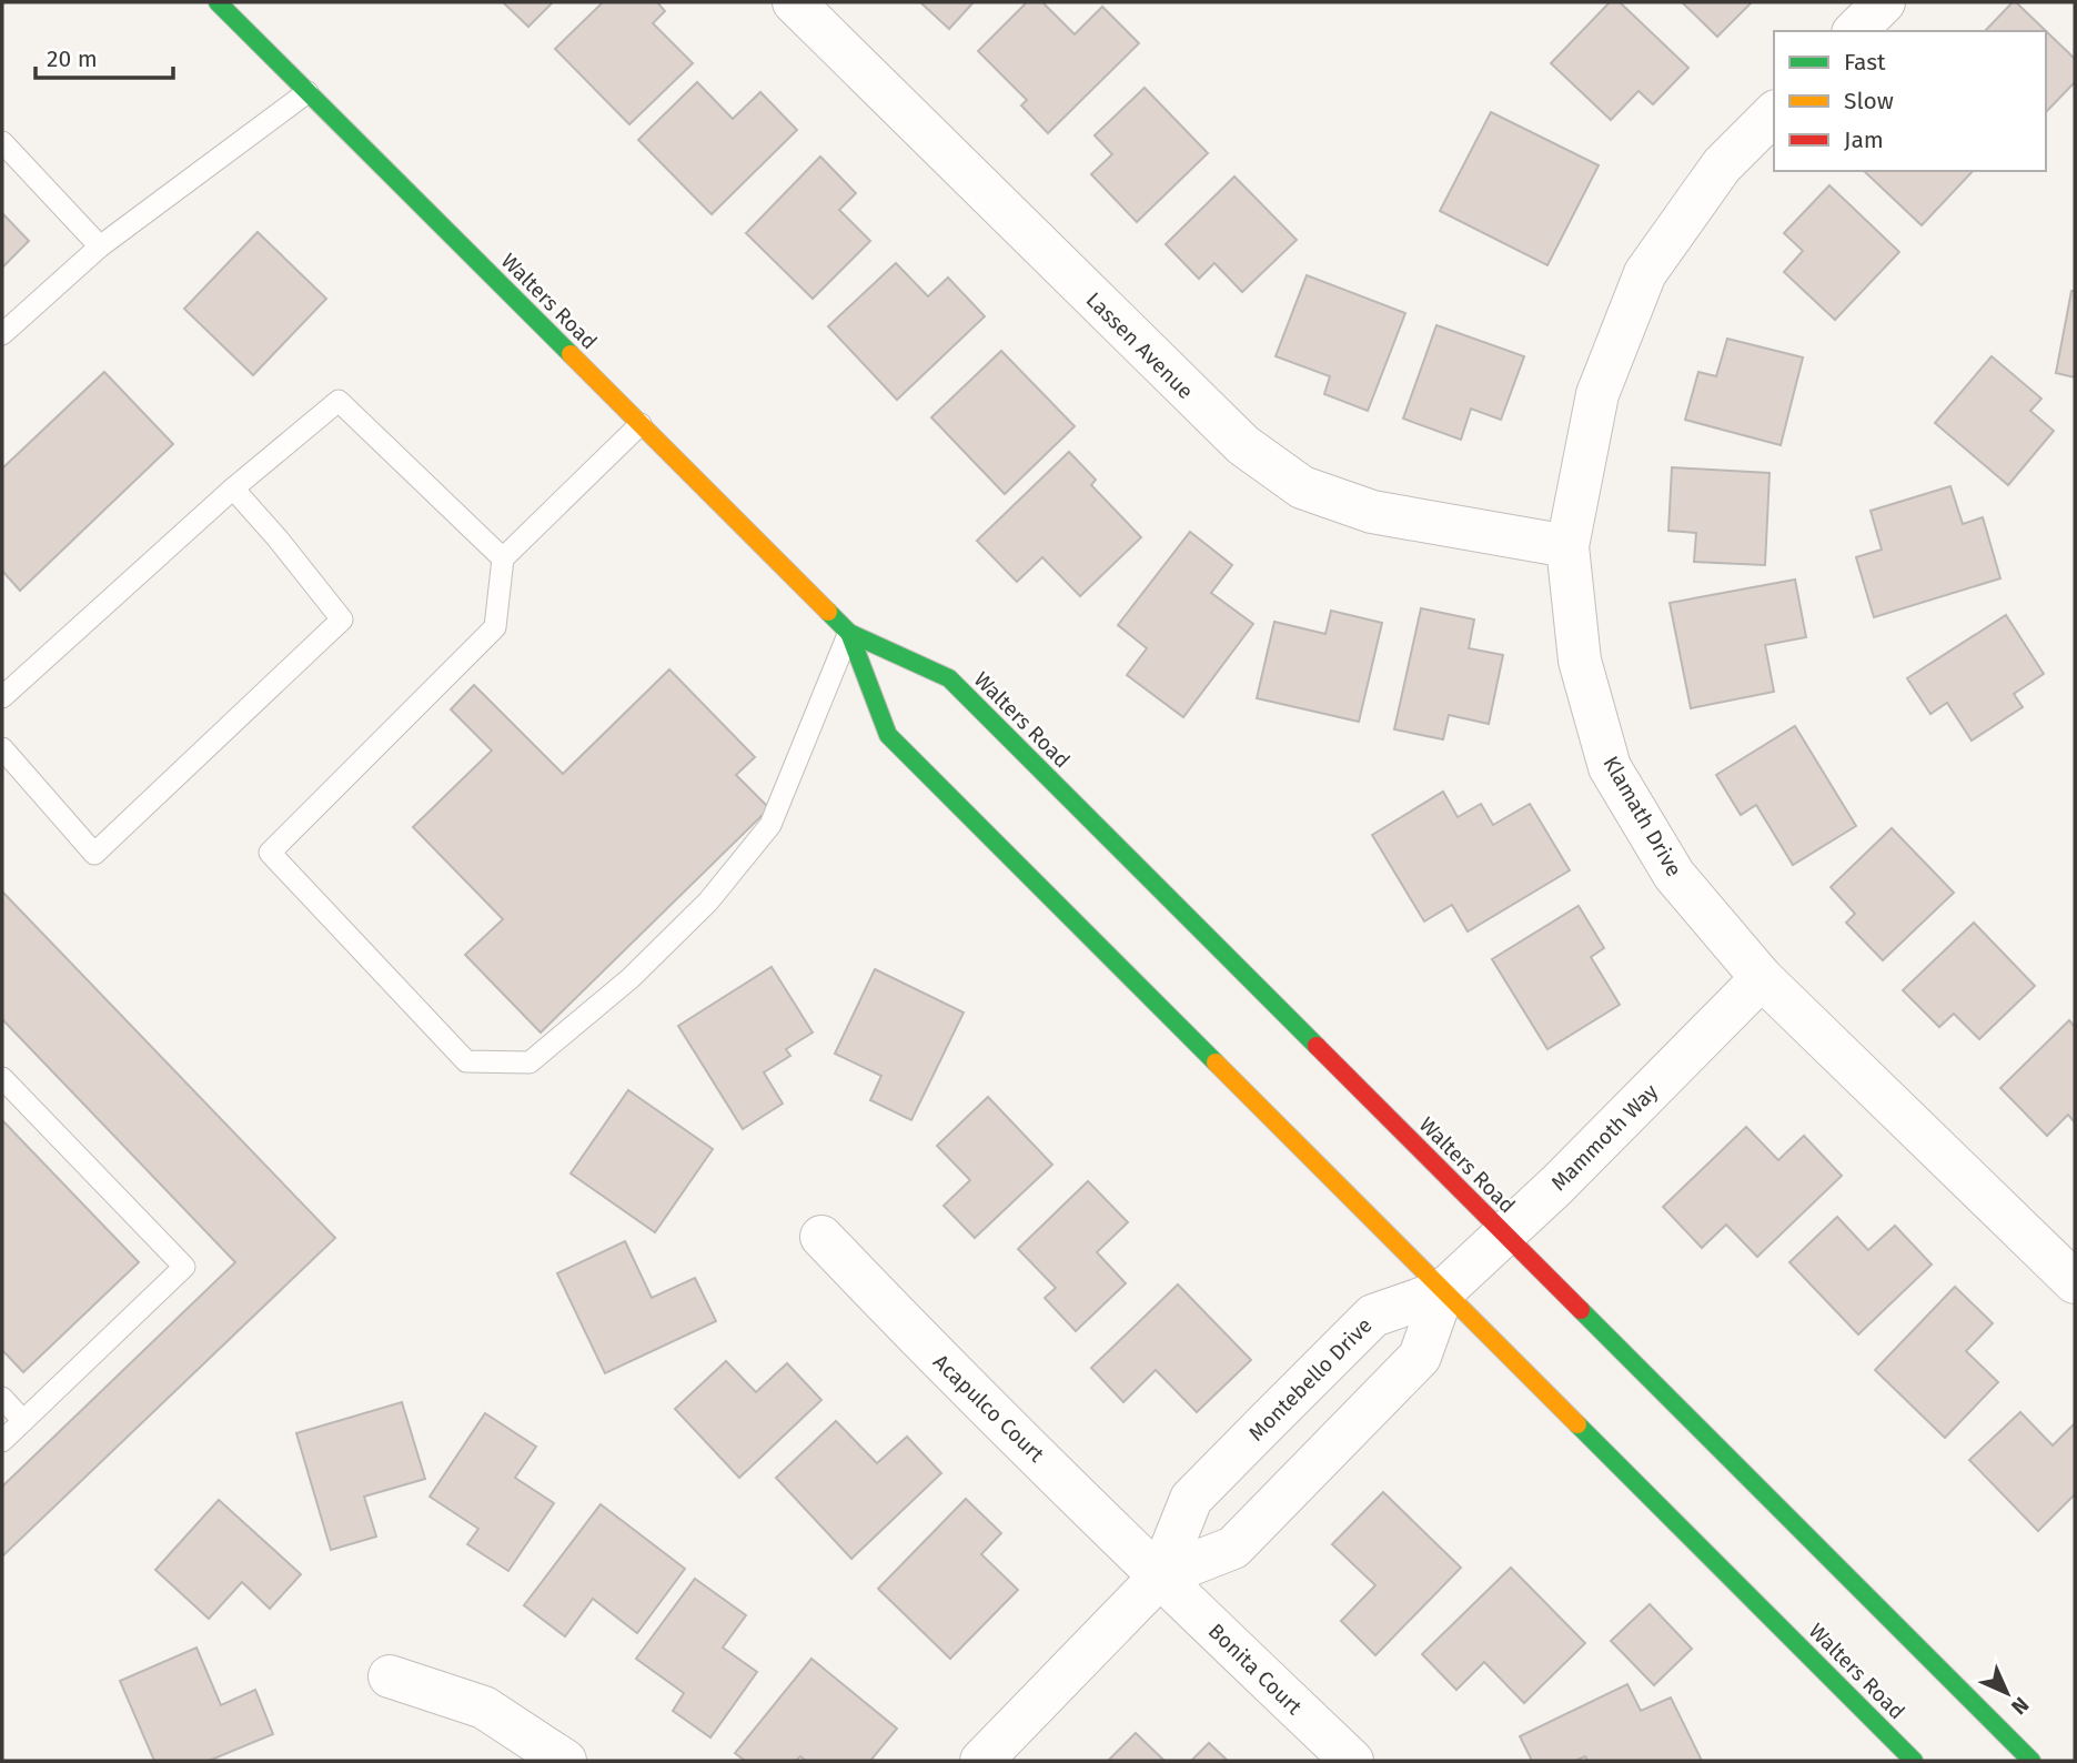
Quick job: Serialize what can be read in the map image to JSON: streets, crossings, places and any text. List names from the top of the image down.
{
  "streets": {
    "main road": ["Walters Road"],
    "street": [
      "Lassen Avenue",
      "Klamath Drive",
      "Mammoth Way",
      "Montebello Drive",
      "Acapulco Court",
      "Bonita Court"
    ]
  },
  "crossings": [
    ["Walters Road", "Mammoth Way"],
    ["Walters Road", "Montebello Drive"],
    ["Lassen Avenue", "Klamath Drive"],
    ["Klamath Drive", "Mammoth Way"],
    ["Mammoth Way", "Montebello Drive"],
    ["Montebello Drive", "Acapulco Court"],
    ["Montebello Drive", "Bonita Court"],
    ["Acapulco Court", "Bonita Court"]
  ],
  "legend": ["Fast", "Slow", "Jam"],
  "scale_bar": "20 m",
  "north": "bottom right"
}
